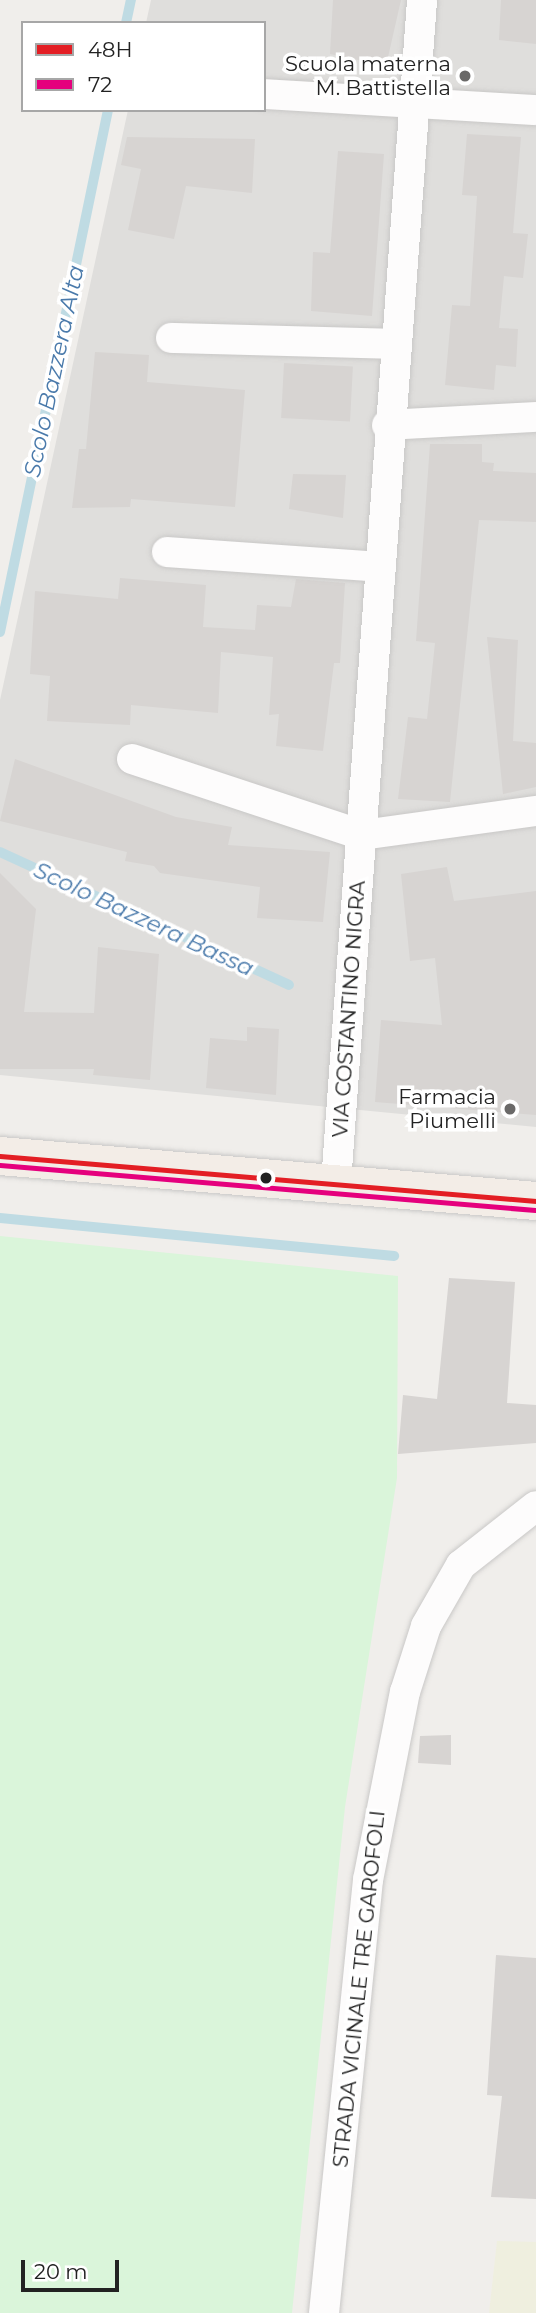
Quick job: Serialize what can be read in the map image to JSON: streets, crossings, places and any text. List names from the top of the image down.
{
  "streets": {
    "street": ["VIA COSTANTINO NIGRA", "STRADA VICINALE TRE GAROFOLI"]
  },
  "water": ["Scolo Bazzera Alta", "Scolo Bazzera Bassa"],
  "places": ["Scuola materna M. Battistella", "Farmacia Piumelli"],
  "lines": ["transit line 48H", "transit line 72"],
  "legend": ["48H", "72"],
  "scale_bar": "20 m"
}
